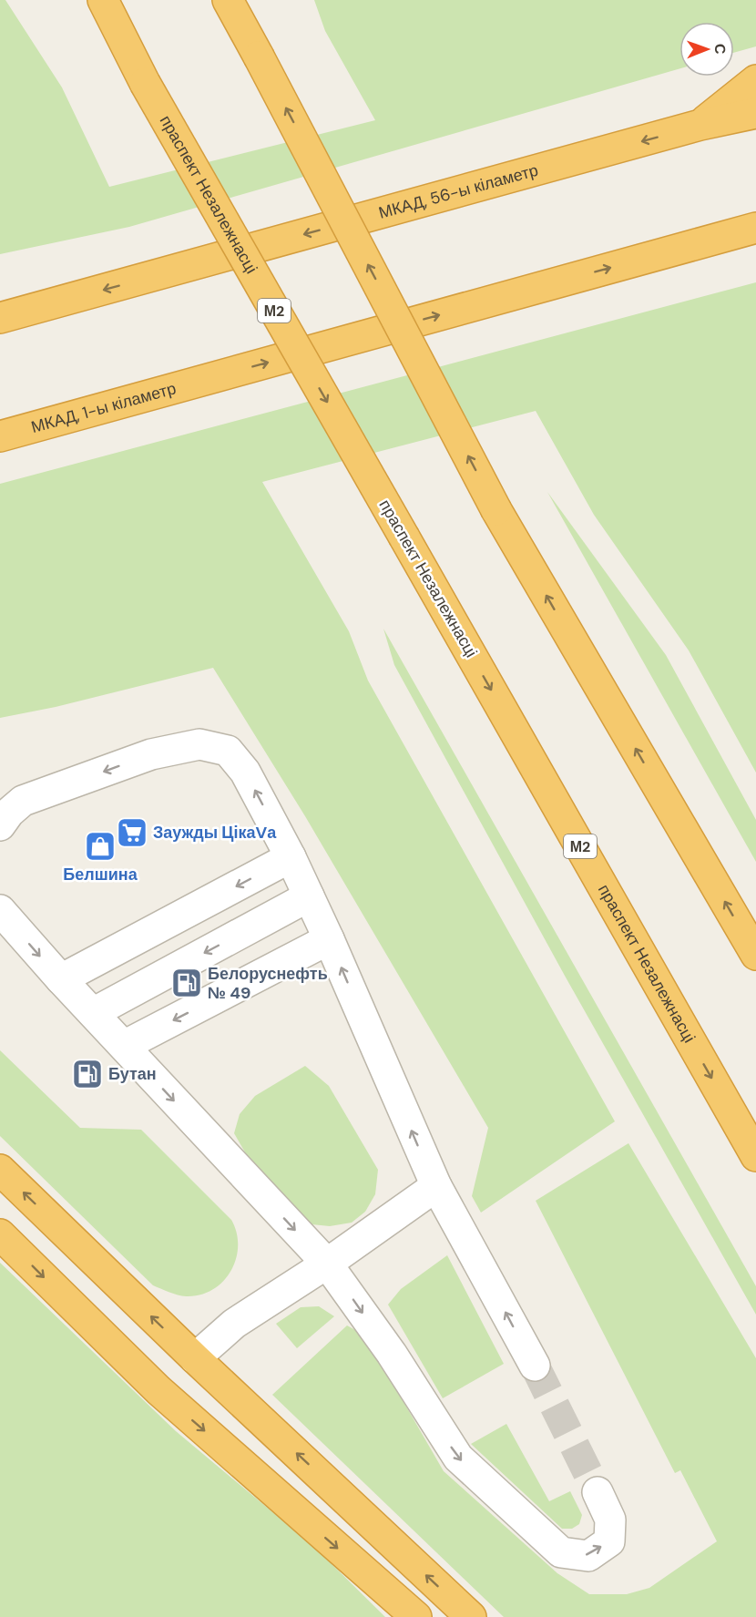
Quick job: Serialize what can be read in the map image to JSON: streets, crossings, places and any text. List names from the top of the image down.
{
  "streets": {
    "highway": [
      "МКАД, 56-ы кіламетр",
      "праспект Незалежнасці",
      "М2",
      "МКАД, 1-ы кіламетр"
    ]
  },
  "one_way": ["МКАД, 56-ы кіламетр", "МКАД, 1-ы кіламетр"],
  "places": {
    "supermarket": ["Заужды ЦікаVа"],
    "shop": ["Белшина"],
    "fuel station": ["Белоруснефть № 49", "Бутан"]
  },
  "north": "right"
}
